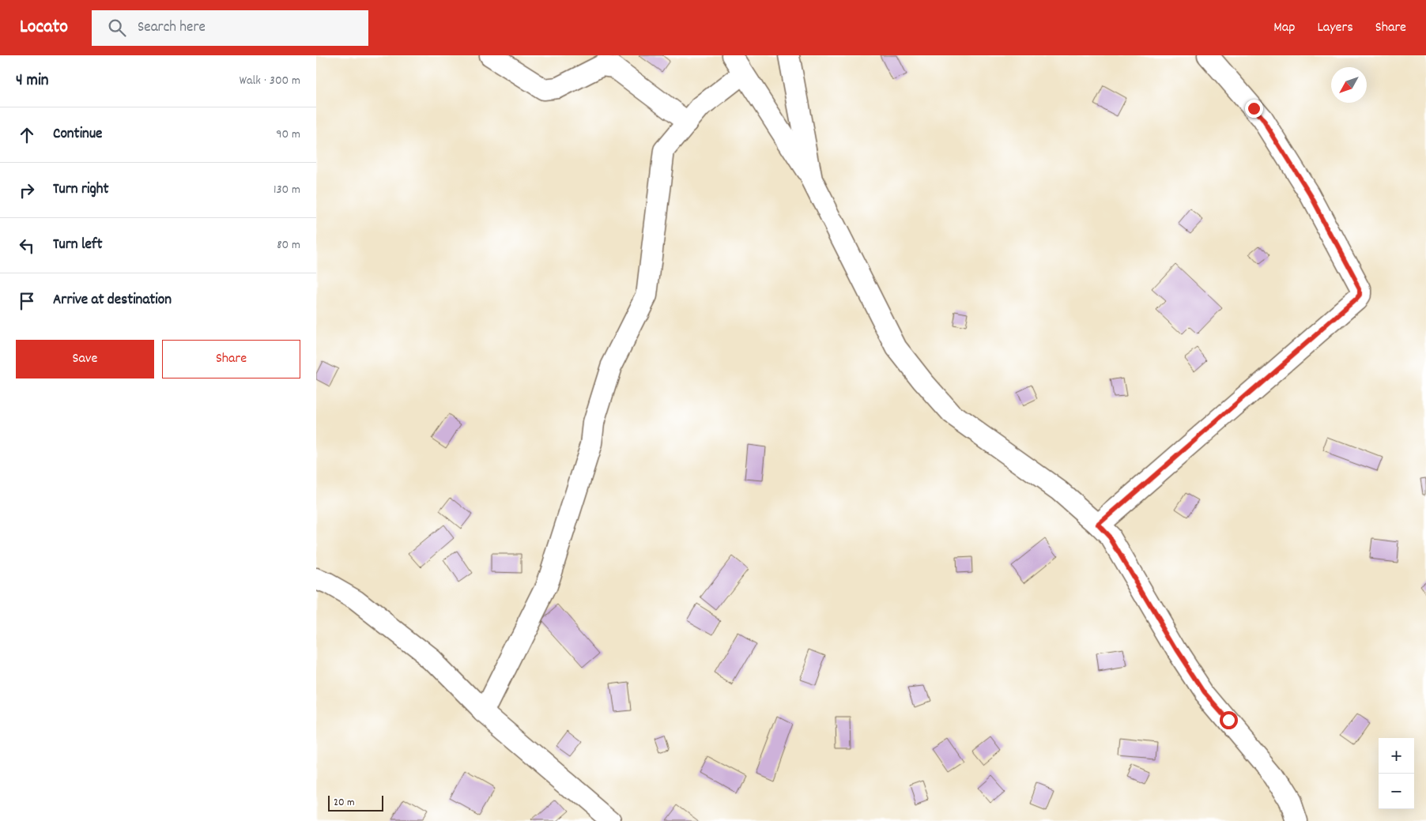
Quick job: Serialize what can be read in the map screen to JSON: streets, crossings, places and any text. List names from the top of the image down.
{
  "scale_bar": "20 m",
  "north": "bottom left",
  "page": {
    "header": "Locato",
    "search": "Search here",
    "nav": ["Map", "Layers", "Share"],
    "heading": ["4 min", "Walk · 300 m"],
    "list": [
      ["Continue", "90 m"],
      ["Turn right", "130 m"],
      ["Turn left", "80 m"],
      "Arrive at destination"
    ],
    "buttons": ["Save", "Share"],
    "map_buttons": ["+", "−"],
    "scale": "20 m"
  }
}
